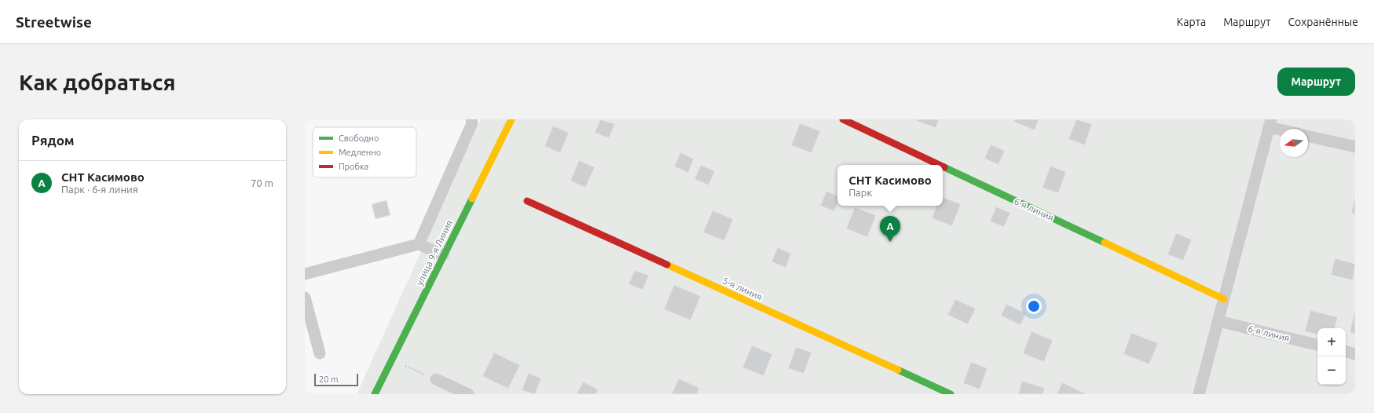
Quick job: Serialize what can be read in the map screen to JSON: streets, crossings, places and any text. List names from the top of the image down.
{
  "streets": {
    "street": ["6-я линия", "улица 9-я Линия", "5-я линия"]
  },
  "legend": ["Свободно", "Медленно", "Пробка"],
  "scale_bar": "20 m",
  "north": "left",
  "page": {
    "header": "Streetwise",
    "nav": ["Карта", "Маршрут", "Сохранённые"],
    "buttons": "Маршрут",
    "title": "Как добраться",
    "heading": "Рядом",
    "list": [
      {
        "mark": "A",
        "name": "СНТ Касимово",
        "note": "Парк · 6-я линия",
        "value": "70 m"
      }
    ],
    "popup": ["СНТ Касимово", "Парк"],
    "pins": "A",
    "map_buttons": ["+", "−"],
    "scale": "20 m"
  }
}
